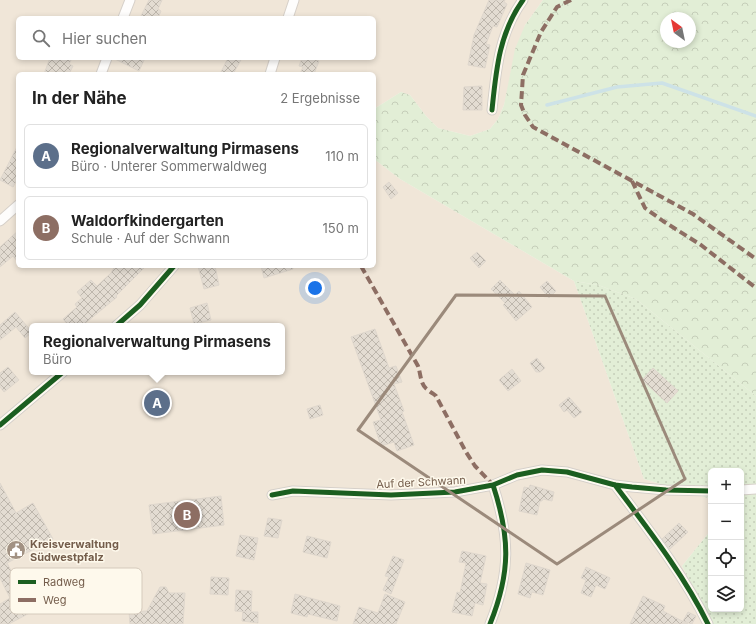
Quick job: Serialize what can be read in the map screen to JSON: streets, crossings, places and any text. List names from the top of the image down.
{
  "streets": {
    "street": ["Auf der Schwann"]
  },
  "places": {
    "public building": ["Kreisverwaltung Südwestpfalz"]
  },
  "legend": ["Radweg", "Weg"],
  "north": "top left",
  "page": {
    "search": "Hier suchen",
    "heading": ["In der Nähe", "2 Ergebnisse"],
    "list": [
      {
        "mark": "A",
        "name": "Regionalverwaltung Pirmasens",
        "note": "Büro · Unterer Sommerwaldweg",
        "value": "110 m"
      },
      {
        "mark": "B",
        "name": "Waldorfkindergarten",
        "note": "Schule · Auf der Schwann",
        "value": "150 m"
      }
    ],
    "popup": ["Regionalverwaltung Pirmasens", "Büro"],
    "pins": ["A", "B"],
    "map_buttons": ["+", "−"]
  }
}
